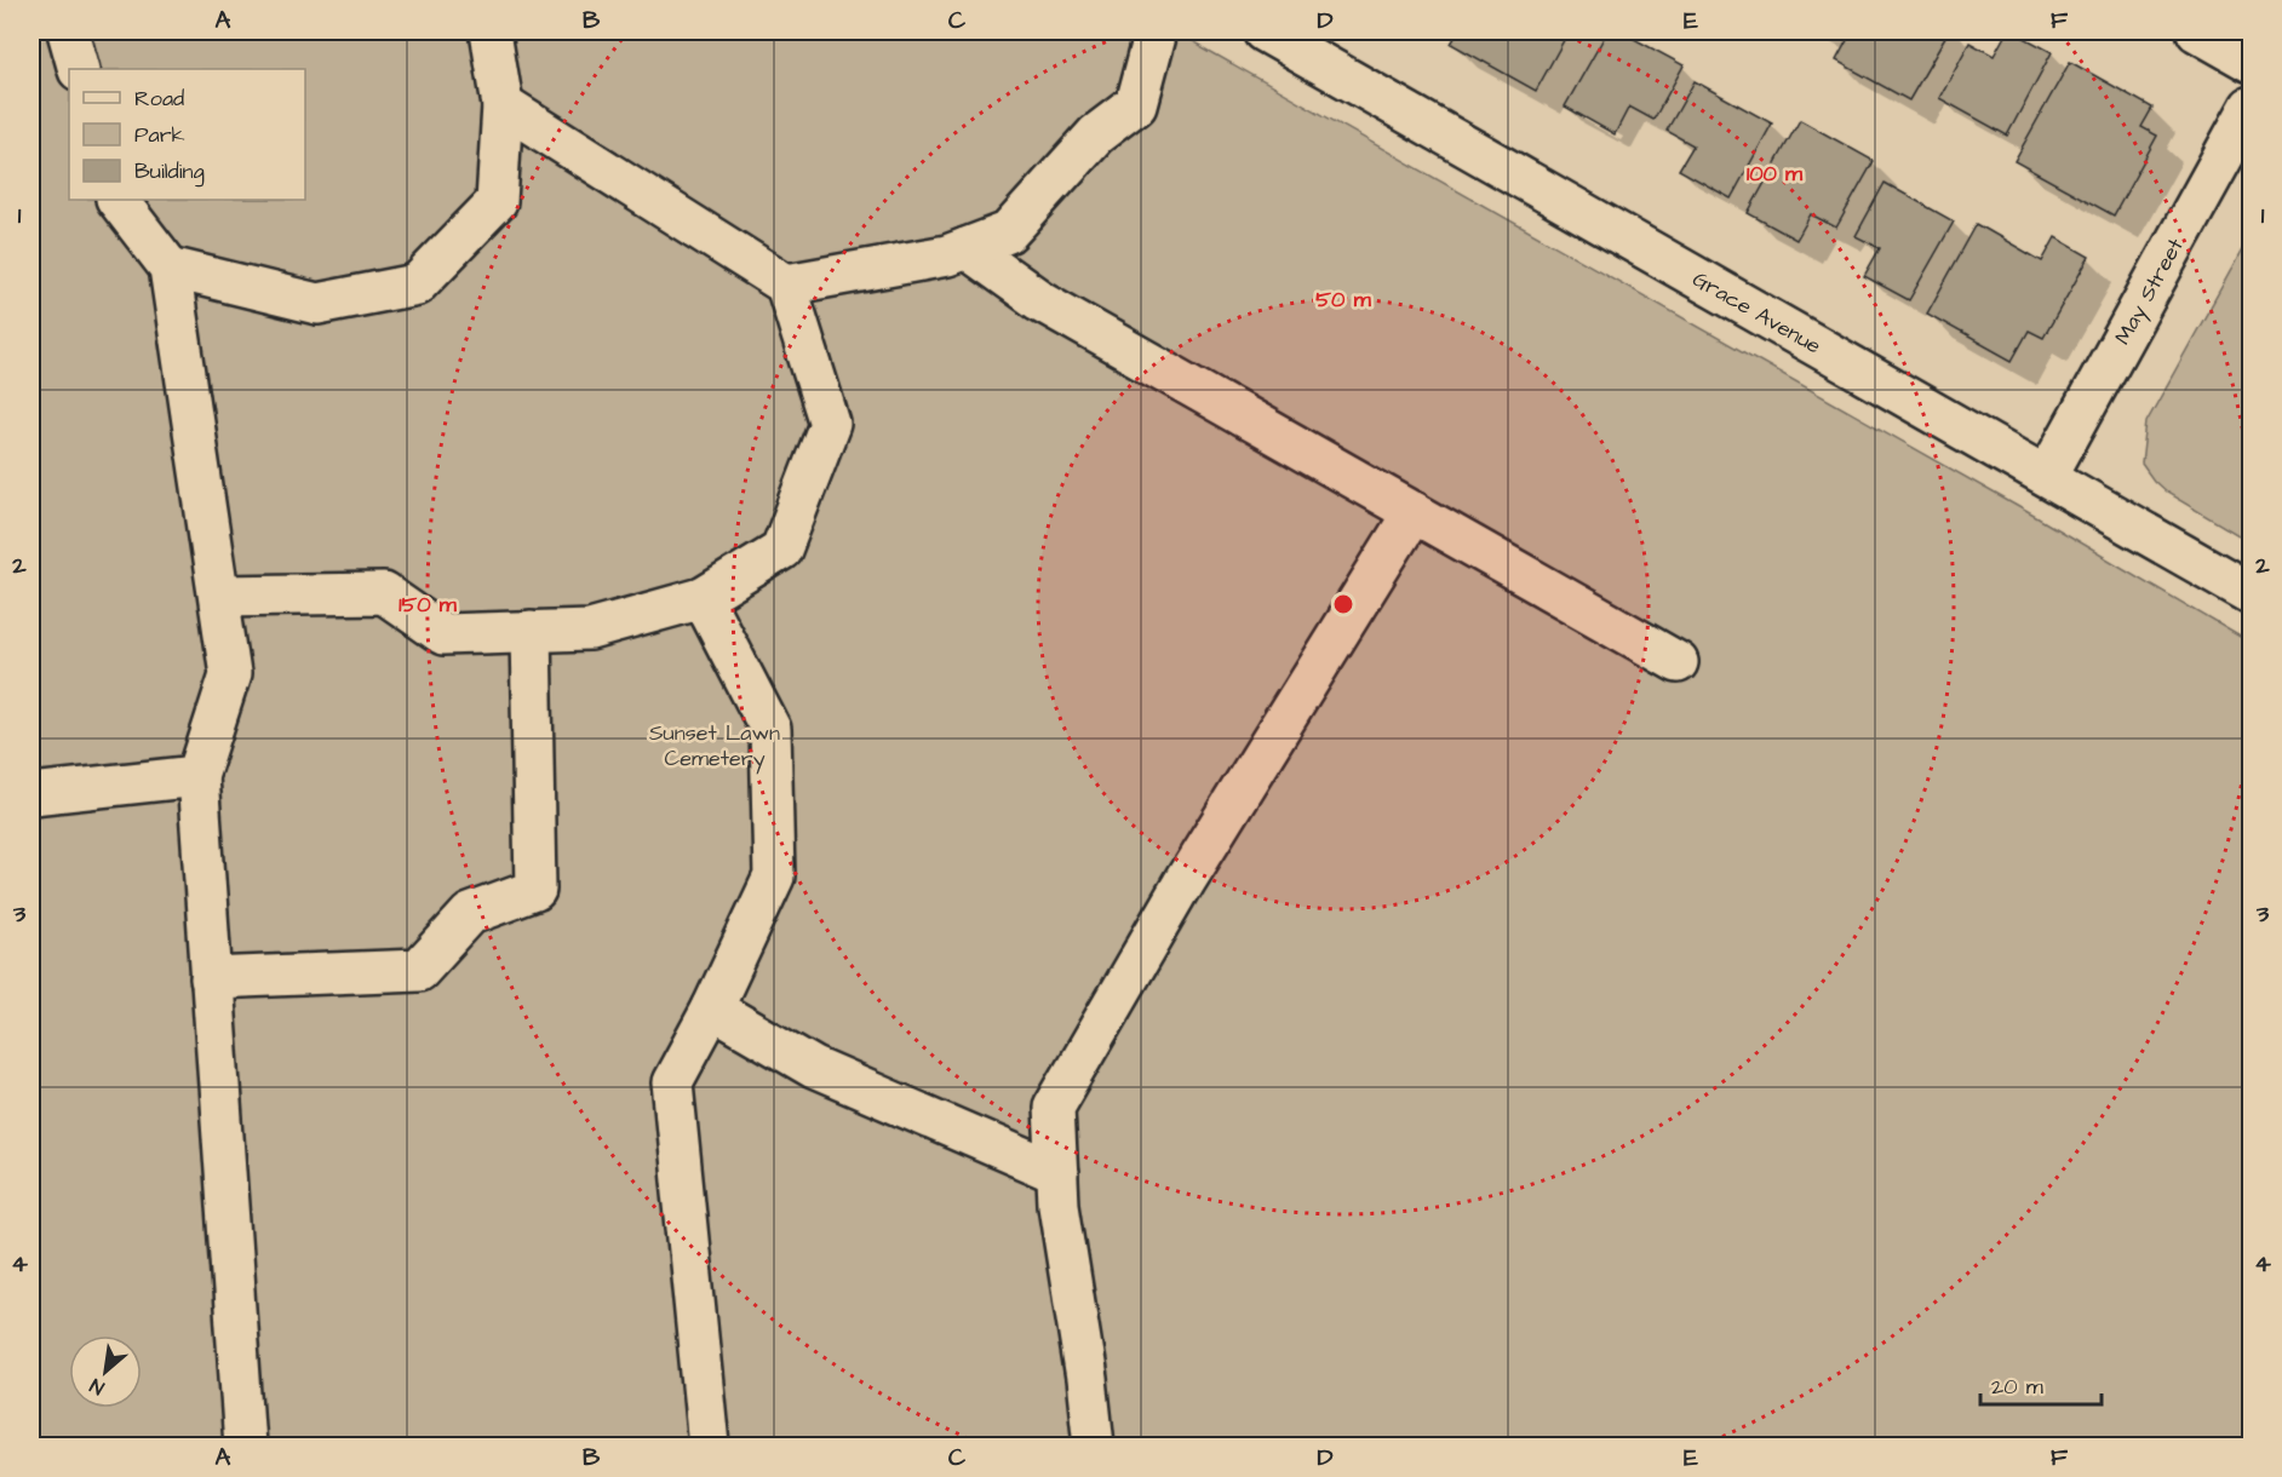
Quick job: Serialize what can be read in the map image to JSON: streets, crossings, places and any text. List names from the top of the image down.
{
  "streets": {
    "street": ["May Street", "Grace Avenue"]
  },
  "crossings": [
    ["May Street", "Grace Avenue"]
  ],
  "parks": ["Sunset Lawn Cemetery"],
  "legend": ["Road", "Park", "Building"],
  "scale_bar": "20 m",
  "north": "bottom left",
  "grid": {
    "columns": [
      "A",
      "B",
      "C",
      "D",
      "E",
      "F"
    ],
    "rows": [
      "1",
      "2",
      "3",
      "4"
    ]
  },
  "rings": ["100 m", "50 m", "150 m"]
}
